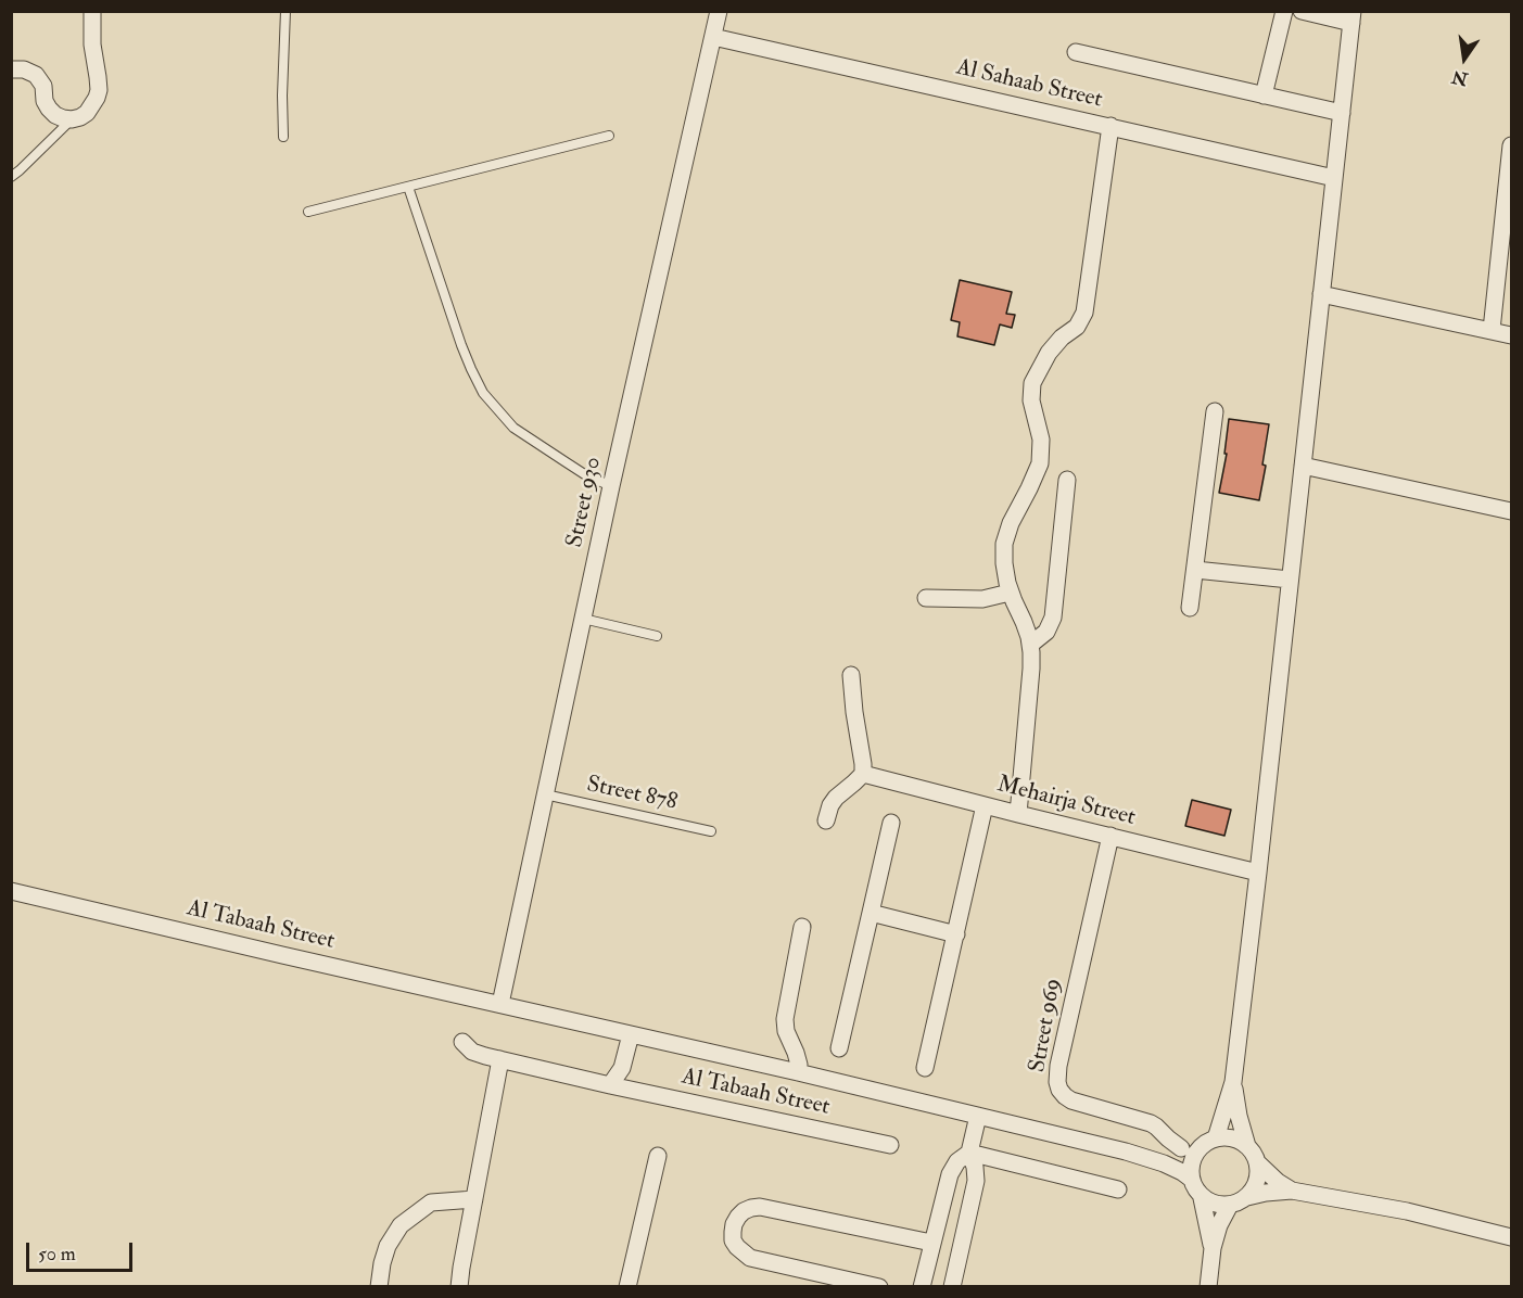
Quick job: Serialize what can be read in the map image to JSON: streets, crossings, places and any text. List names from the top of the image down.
{
  "streets": {
    "street": [
      "Al Sahaab Street",
      "Street 930",
      "Mehairja Street",
      "Al Tabaah Street",
      "Street 969"
    ],
    "lane": ["Street 878"]
  },
  "crossings": [
    ["Al Sahaab Street", "Street 930"],
    ["Street 930", "Street 878"],
    ["Street 930", "Al Tabaah Street"],
    ["Mehairja Street", "Street 969"]
  ],
  "scale_bar": "50 m",
  "north": "bottom"
}
